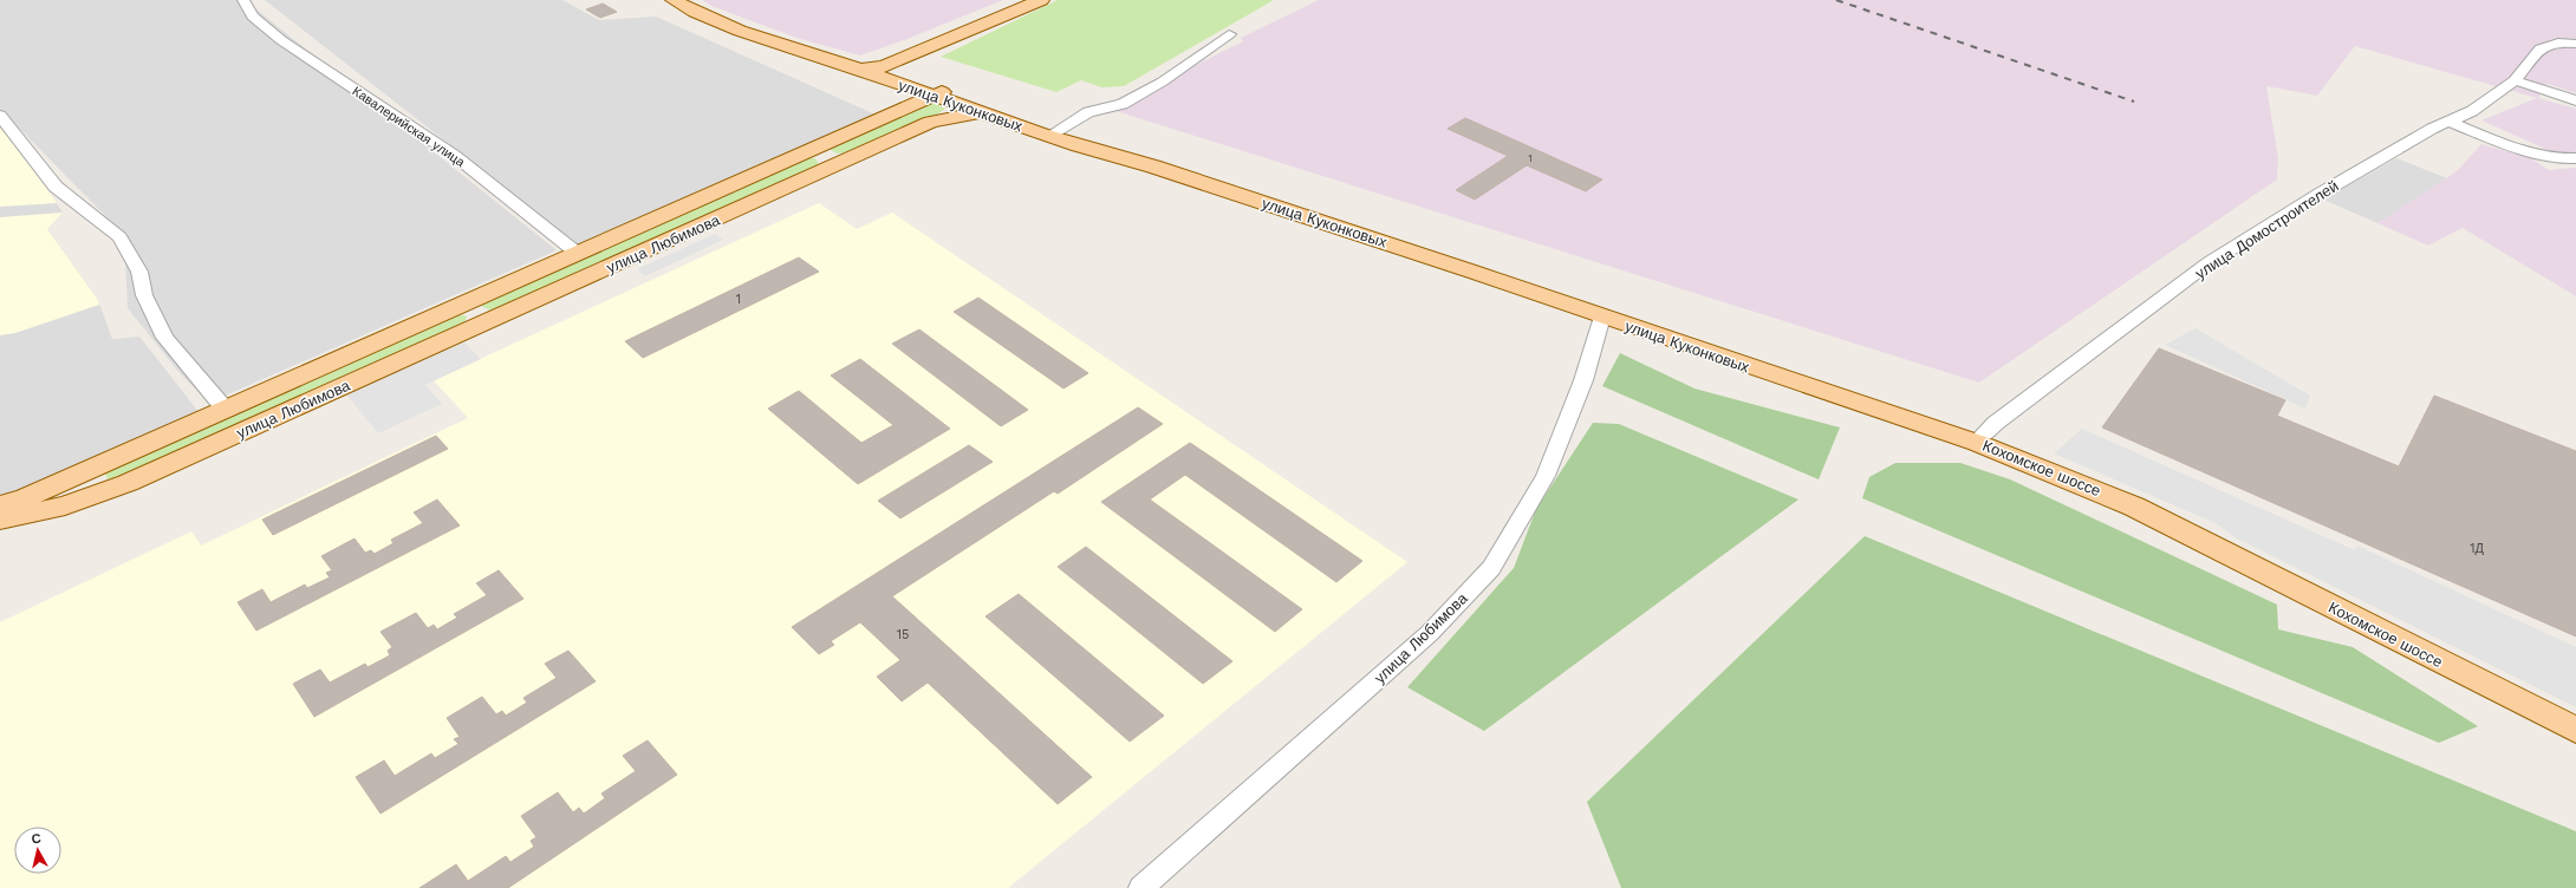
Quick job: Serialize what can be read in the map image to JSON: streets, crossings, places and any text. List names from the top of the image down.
{
  "streets": {
    "main road": ["улица Куконковых", "улица Любимова", "Кохомское шоссе"],
    "street": ["Кавалерийская улица", "улица Домостроителей"]
  },
  "crossings": [
    ["улица Куконковых", "улица Домостроителей"],
    ["улица Куконковых", "улица Любимова"],
    ["улица Куконковых", "Кохомское шоссе"],
    ["Кавалерийская улица", "улица Любимова"],
    ["улица Домостроителей", "Кохомское шоссе"]
  ],
  "house_numbers": [
    "1",
    "1",
    "1Д",
    "15"
  ],
  "north": "top"
}
